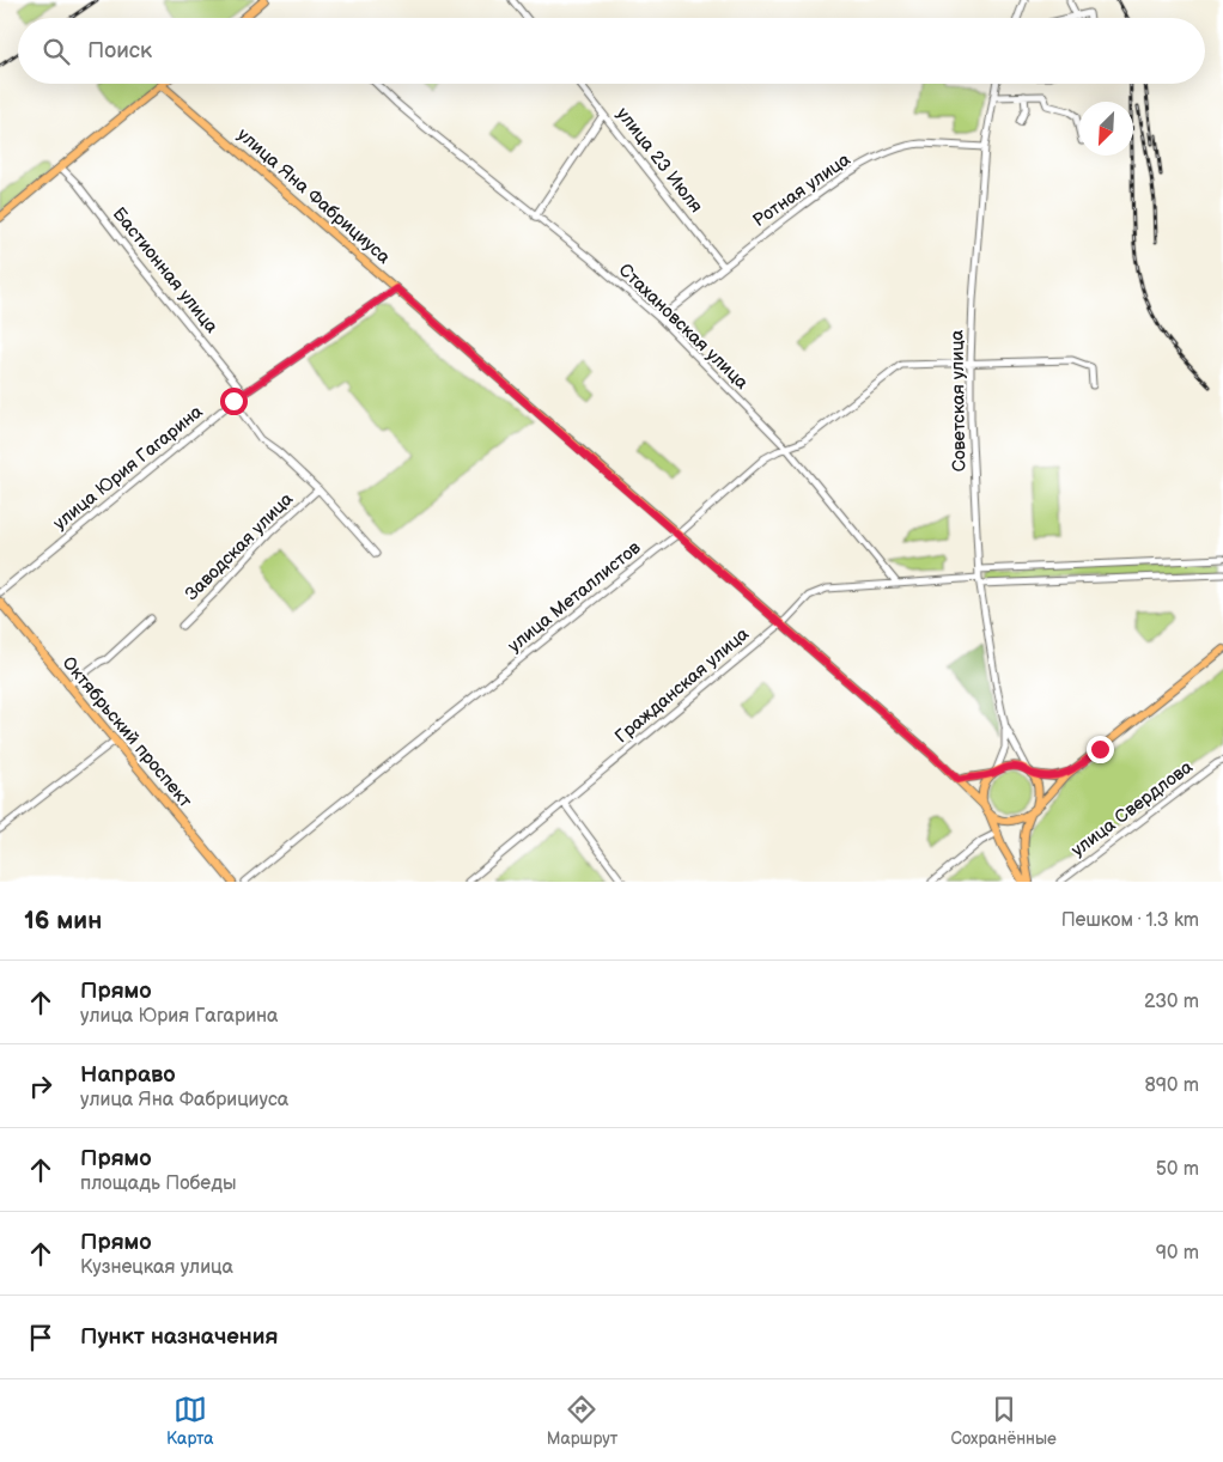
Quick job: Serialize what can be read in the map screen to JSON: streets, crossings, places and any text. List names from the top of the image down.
{
  "streets": {
    "main road": ["улица Яна Фабрициуса", "Октябрьский проспект"],
    "street": [
      "улица 23 Июля",
      "Ротная улица",
      "Бастионная улица",
      "Стахановская улица",
      "Советская улица",
      "улица Юрия Гагарина",
      "Заводская улица",
      "улица Металлистов",
      "Гражданская улица",
      "улица Свердлова"
    ]
  },
  "crossings": [
    ["улица 23 Июля", "Ротная улица"],
    ["Ротная улица", "Стахановская улица"],
    ["Ротная улица", "Советская улица"],
    ["улица Яна Фабрициуса", "Советская улица"],
    ["улица Яна Фабрициуса", "улица Юрия Гагарина"],
    ["улица Яна Фабрициуса", "улица Металлистов"],
    ["улица Яна Фабрициуса", "Гражданская улица"],
    ["Бастионная улица", "улица Юрия Гагарина"],
    ["Стахановская улица", "улица Металлистов"],
    ["Стахановская улица", "Гражданская улица"],
    ["Советская улица", "улица Металлистов"],
    ["Советская улица", "Гражданская улица"]
  ],
  "north": "bottom left",
  "page": {
    "search": "Поиск",
    "heading": ["16 мин", "Пешком · 1.3 km"],
    "list": [
      ["Прямо", "улица Юрия Гагарина", "230 m"],
      ["Направо", "улица Яна Фабрициуса", "890 m"],
      ["Прямо", "площадь Победы", "50 m"],
      ["Прямо", "Кузнецкая улица", "90 m"],
      "Пункт назначения"
    ],
    "nav": ["Карта", "Маршрут", "Сохранённые"]
  }
}
